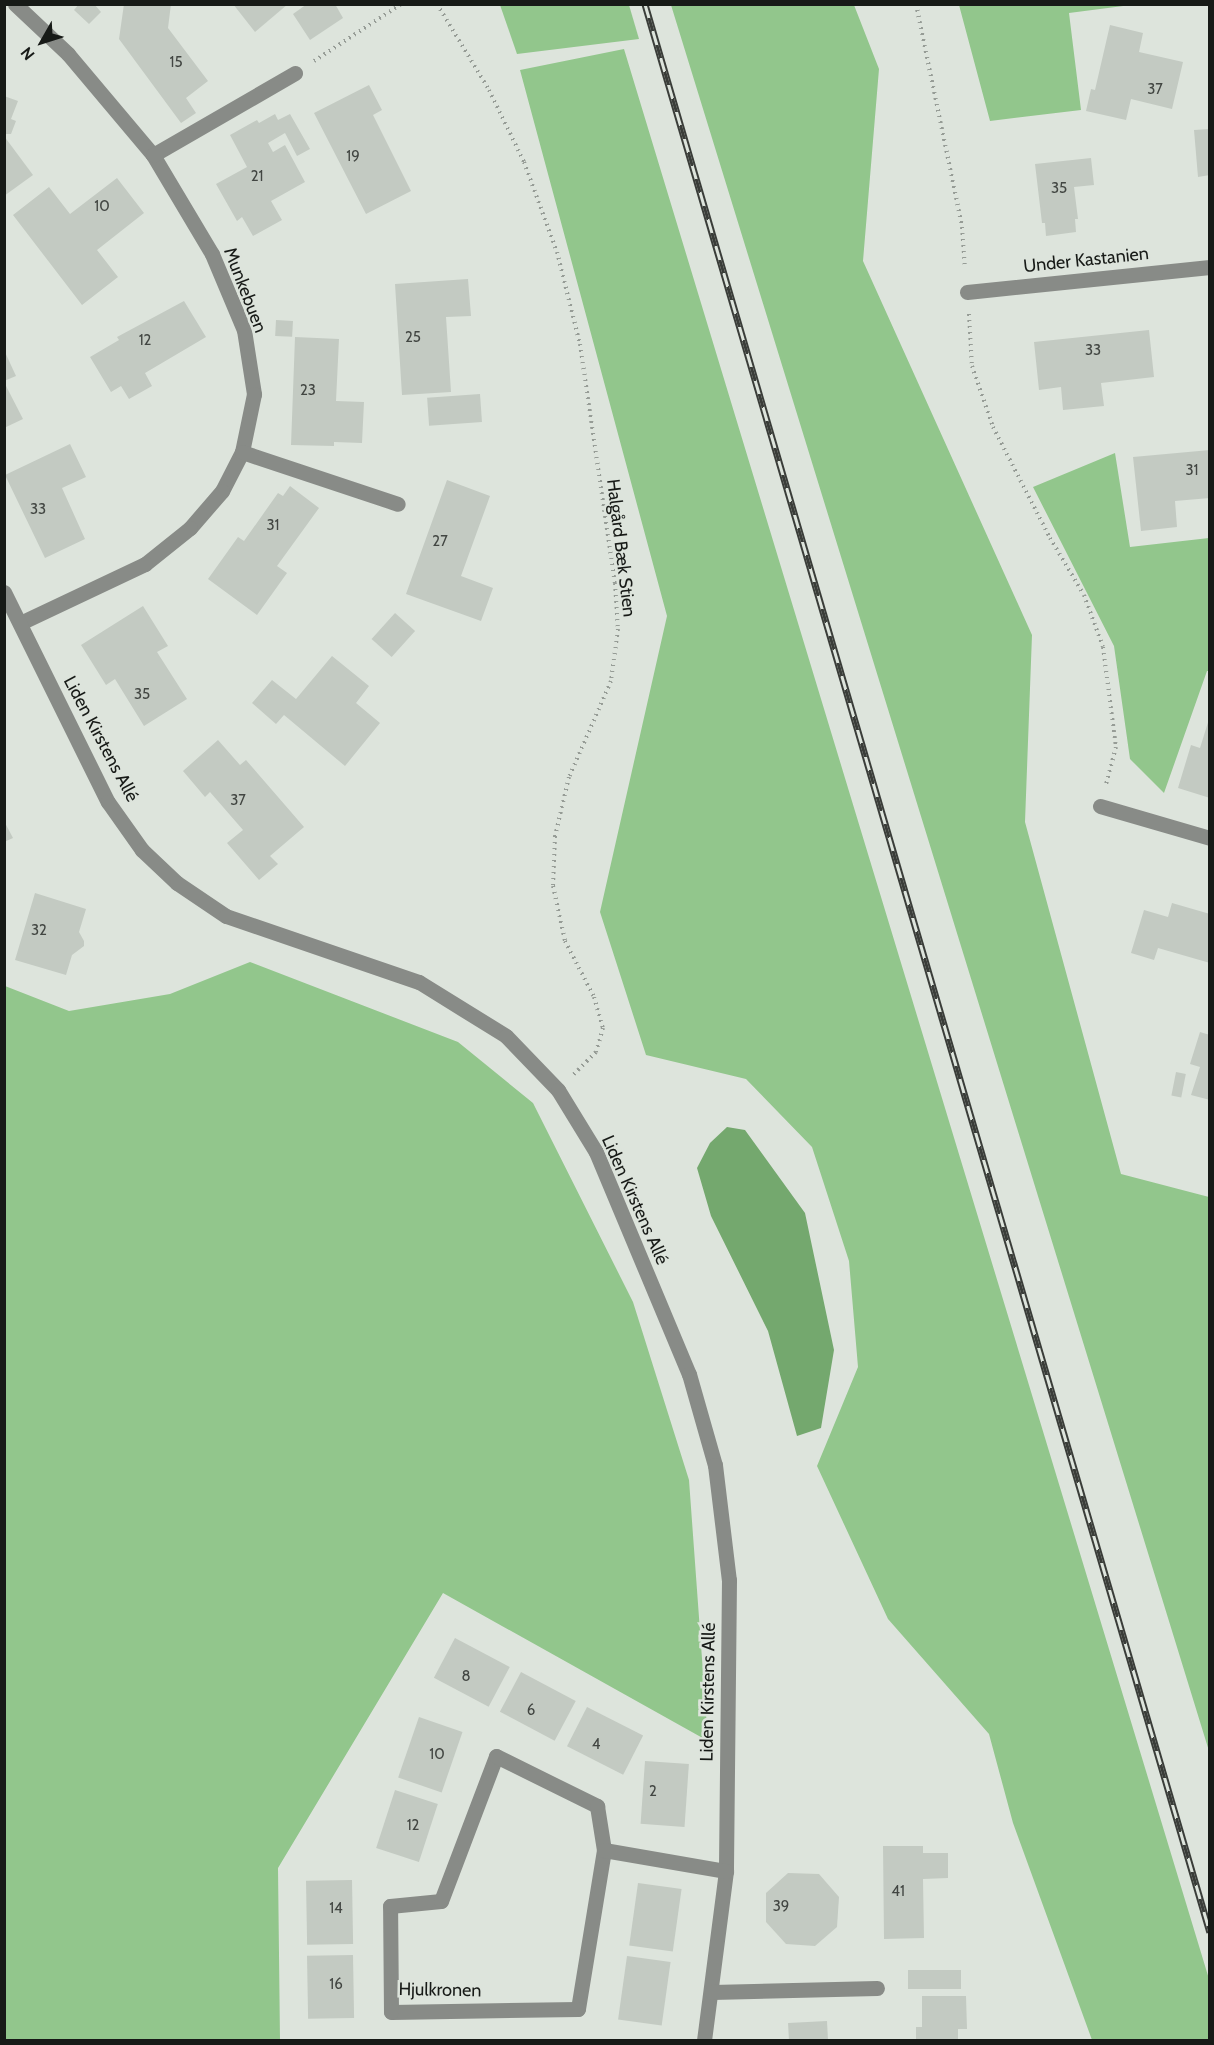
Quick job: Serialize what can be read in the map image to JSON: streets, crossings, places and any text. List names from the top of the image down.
{
  "streets": {
    "street": [
      "Under Kastanien",
      "Munkebuen",
      "Liden Kirstens Allé",
      "Hjulkronen"
    ],
    "path": ["Halgård Bæk Stien"]
  },
  "crossings": [
    ["Munkebuen", "Liden Kirstens Allé"],
    ["Halgård Bæk Stien", "Liden Kirstens Allé"]
  ],
  "house_numbers": [
    "15",
    "37",
    "19",
    "21",
    "35",
    "10",
    "25",
    "12",
    "33",
    "23",
    "31",
    "33",
    "31",
    "27",
    "35",
    "37",
    "32",
    "8",
    "6",
    "4",
    "10",
    "2",
    "12",
    "41",
    "39",
    "14",
    "16"
  ],
  "north": "bottom left"
}
